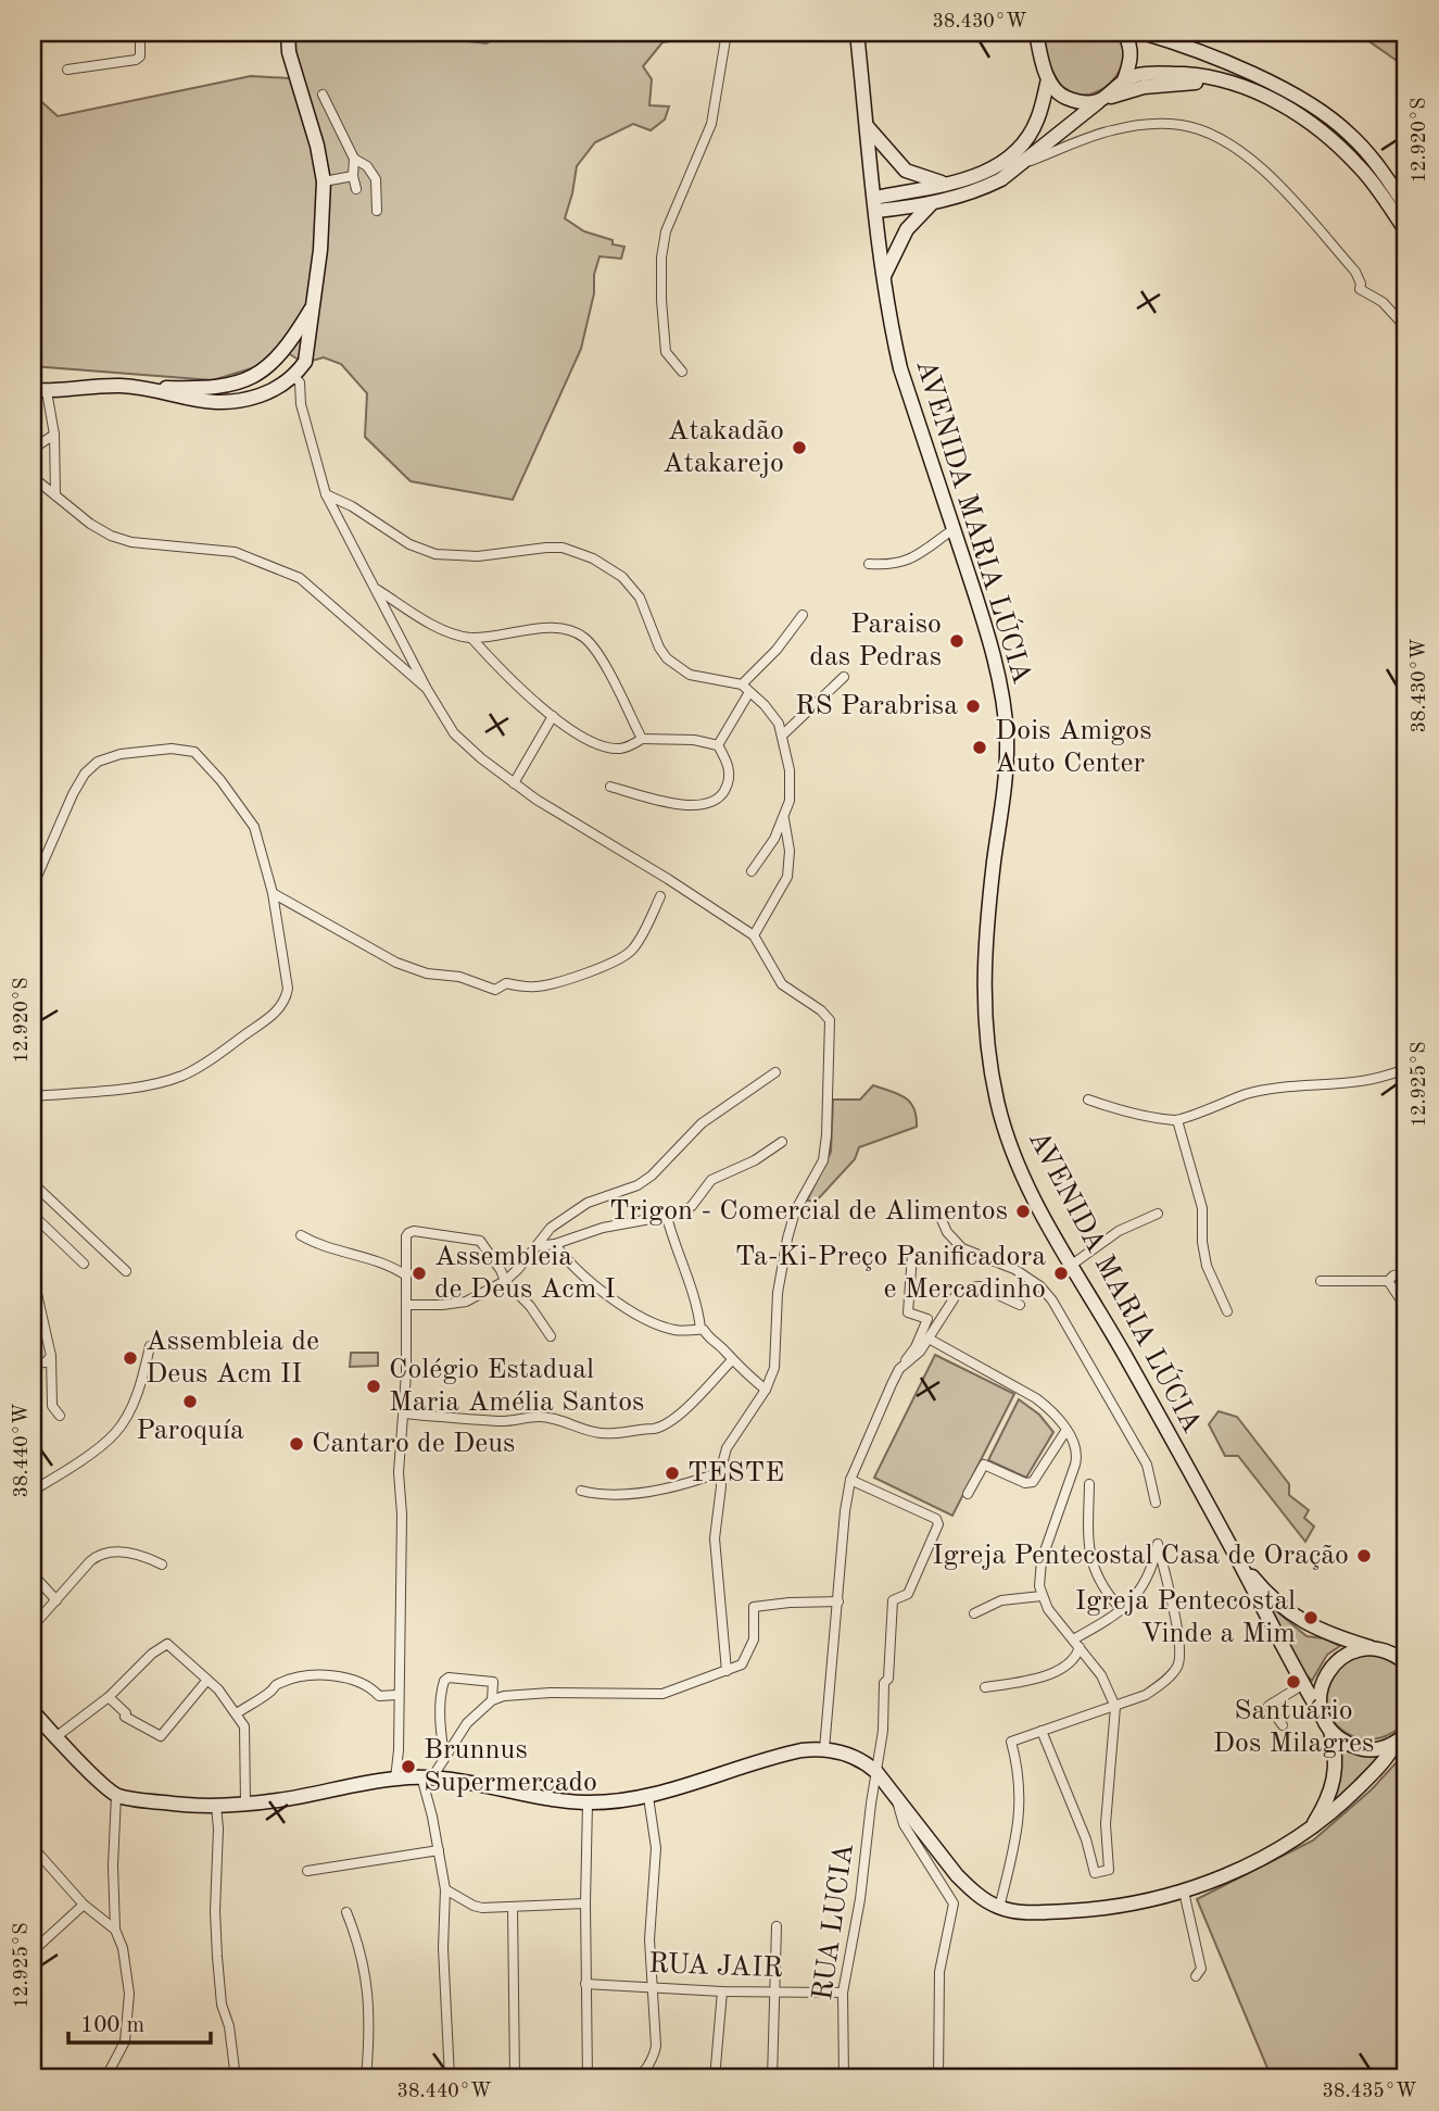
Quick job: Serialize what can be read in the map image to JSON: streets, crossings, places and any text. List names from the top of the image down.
{
  "streets": {
    "main road": ["AVENIDA MARIA LÚCIA"],
    "street": ["RUA LUCIA", "RUA JAIR"]
  },
  "crossings": [
    ["RUA LUCIA", "RUA JAIR"]
  ],
  "places": [
    "Atakadão Atakarejo",
    "Paraiso das Pedras",
    "RS Parabrisa",
    "Dois Amigos Auto Center",
    "Trigon - Comercial de Alimentos",
    "Assembleia de Deus Acm I",
    "Ta-Ki-Preço Panificadora e Mercadinho",
    "Assembleia de Deus Acm II",
    "Colégio Estadual Maria Amélia Santos",
    "Paroquía",
    "Cantaro de Deus",
    "TESTE",
    "Igreja Pentecostal Casa de Oração",
    "Igreja Pentecostal Vinde a Mim",
    "Santuário Dos Milagres",
    "Brunnus Supermercado"
  ],
  "scale_bar": "100 m",
  "coordinates": [
    "38.430°W",
    "12.920°S",
    "12.925°S",
    "38.440°W",
    "38.435°W"
  ]
}
